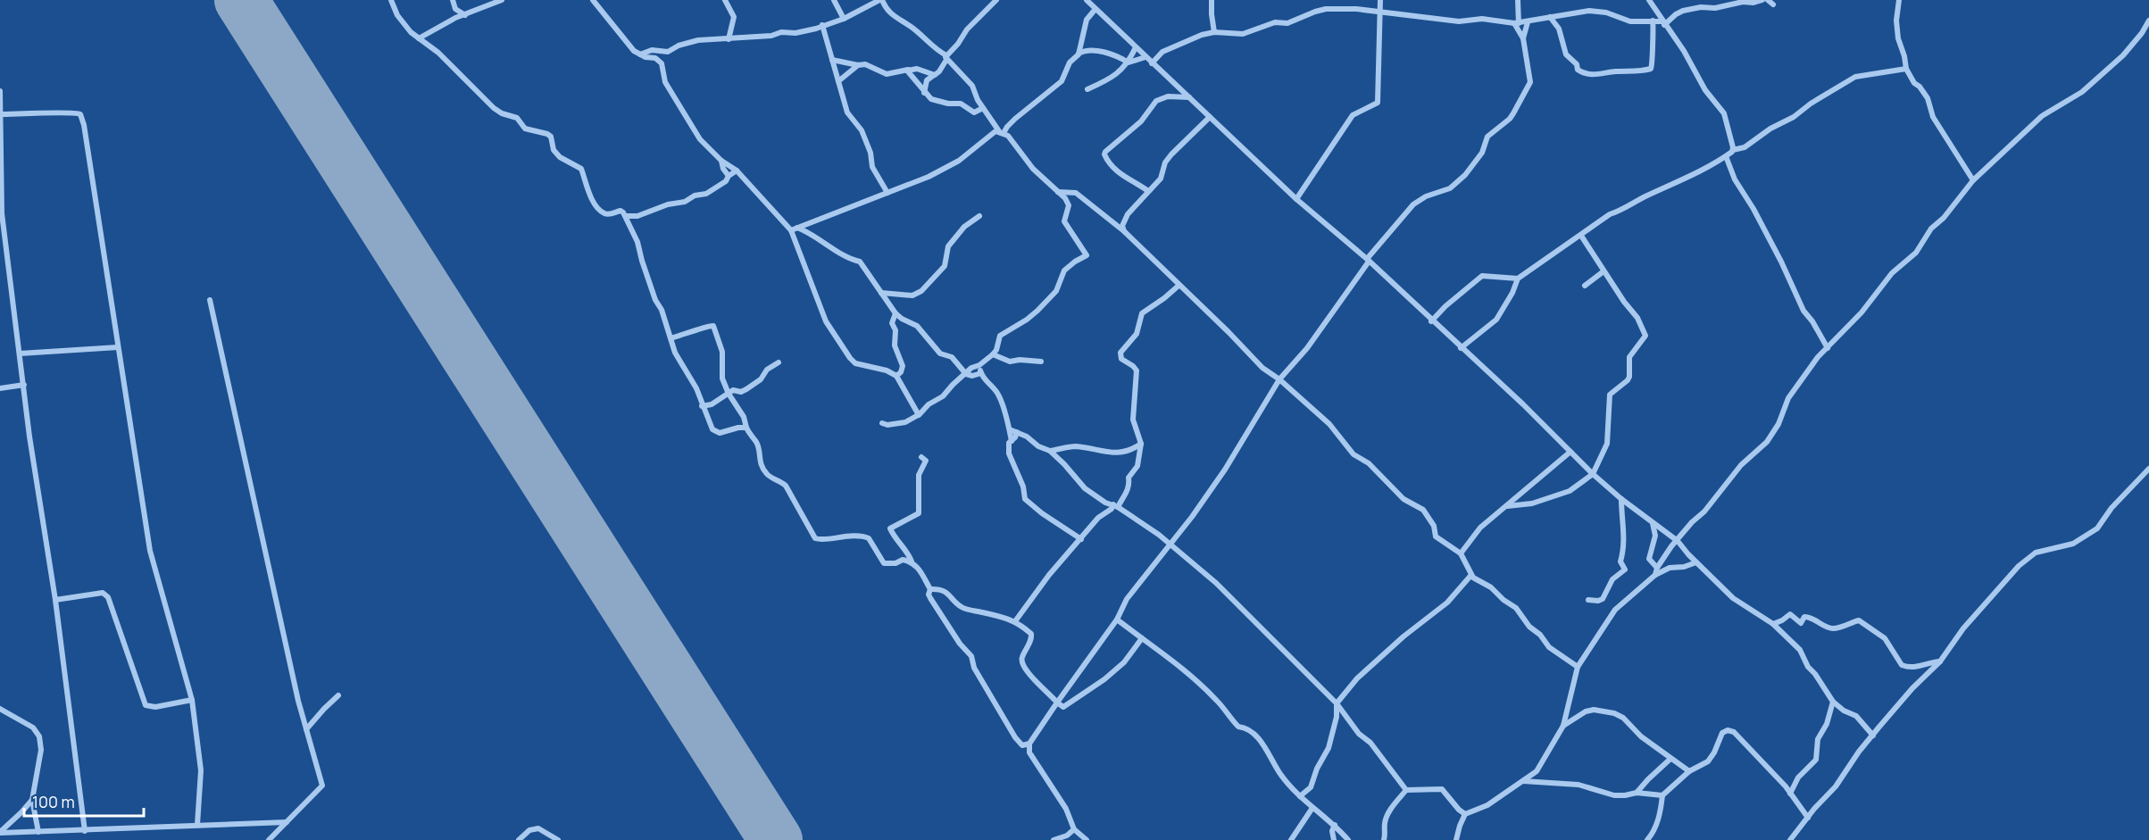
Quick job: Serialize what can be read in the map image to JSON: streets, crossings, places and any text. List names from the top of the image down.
{
  "scale_bar": "100 m"
}
